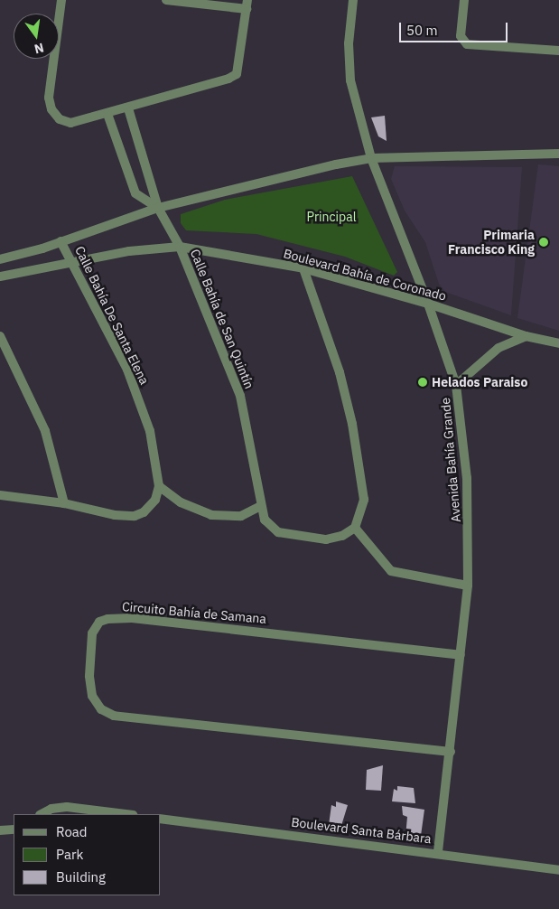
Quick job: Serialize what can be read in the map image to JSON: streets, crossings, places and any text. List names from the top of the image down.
{
  "streets": {
    "street": [
      "Boulevard Bahía de Coronado",
      "Calle Bahía De Santa Elena",
      "Calle Bahía de San Quintín",
      "Avenida Bahía Grande",
      "Circuito Bahía de Samana",
      "Boulevard Santa Bárbara"
    ]
  },
  "crossings": [
    ["Boulevard Bahía de Coronado", "Calle Bahía De Santa Elena"],
    ["Boulevard Bahía de Coronado", "Calle Bahía de San Quintín"],
    ["Boulevard Bahía de Coronado", "Avenida Bahía Grande"],
    ["Avenida Bahía Grande", "Circuito Bahía de Samana"],
    ["Avenida Bahía Grande", "Boulevard Santa Bárbara"]
  ],
  "parks": ["Principal"],
  "places": ["Primaria Francisco King", "Helados Paraiso"],
  "legend": ["Road", "Park", "Building"],
  "scale_bar": "50 m",
  "north": "bottom"
}
